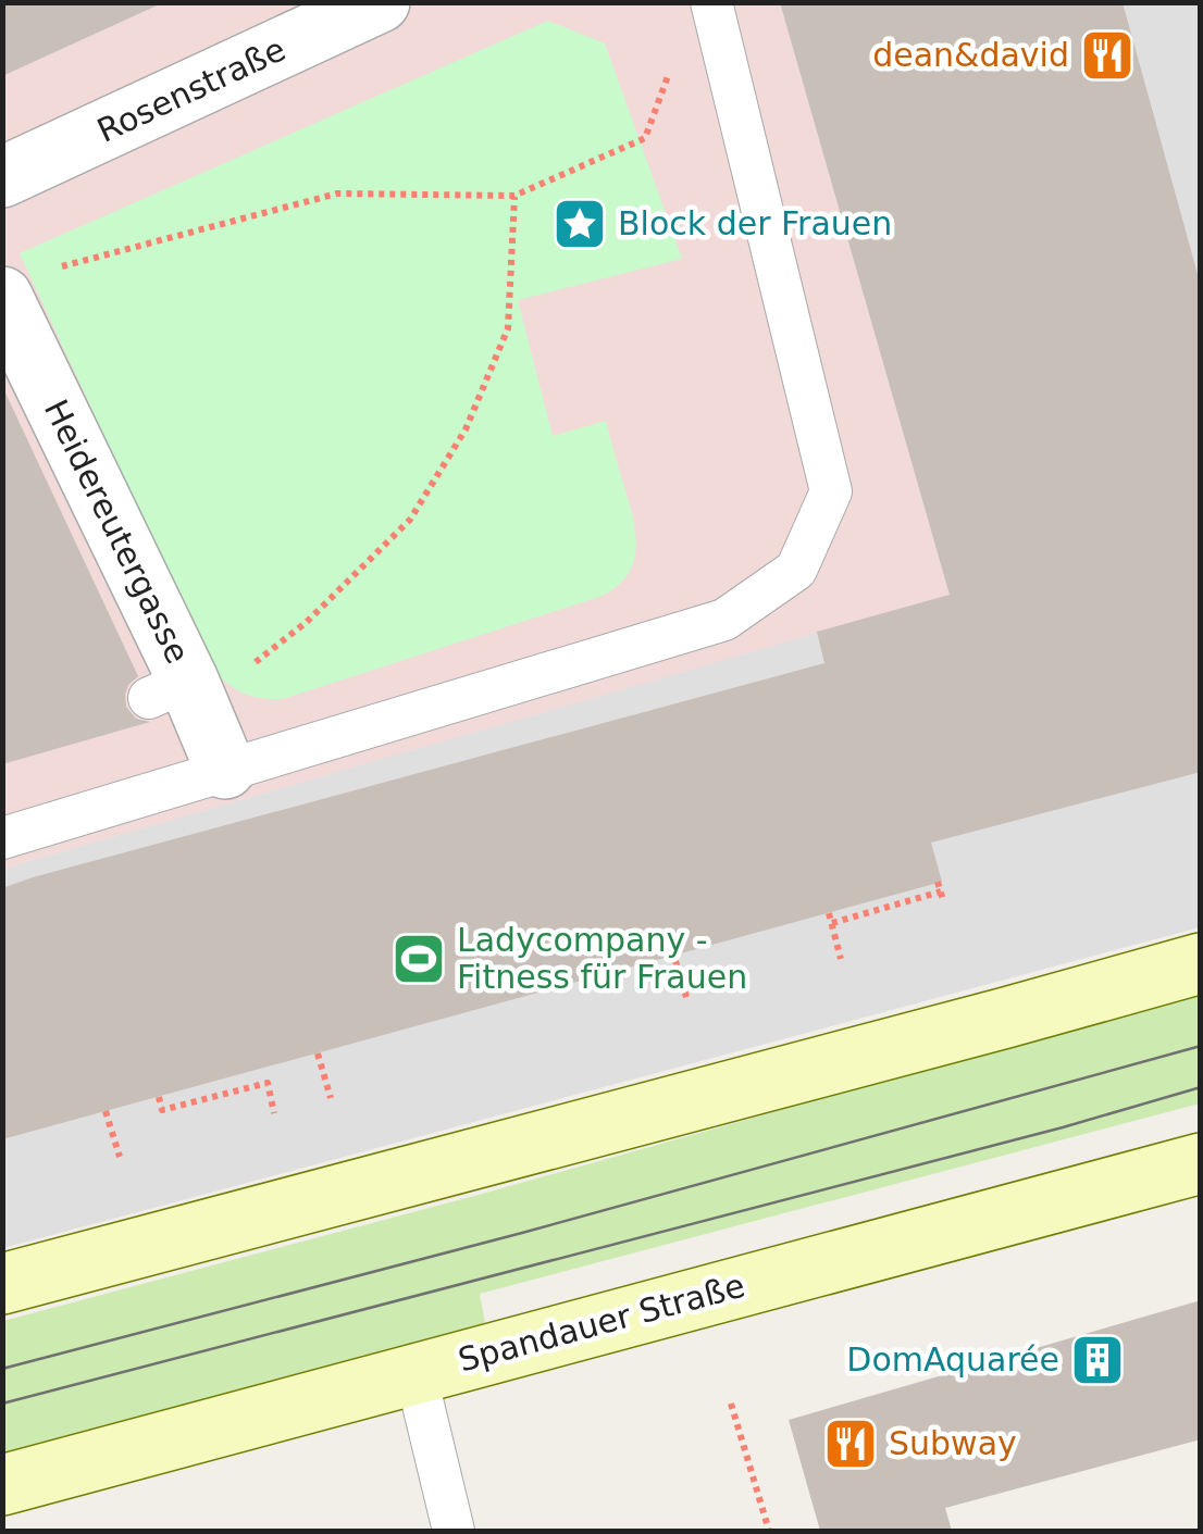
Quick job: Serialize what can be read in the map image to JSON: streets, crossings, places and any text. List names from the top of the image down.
{
  "streets": {
    "street": ["Rosenstraße", "Heidereutergasse", "Spandauer Straße"]
  },
  "places": {
    "restaurant": ["dean&david", "Subway"],
    "place": ["Block der Frauen"],
    "sports": ["Ladycompany - Fitness für Frauen"],
    "building": ["DomAquarée"]
  }
}
